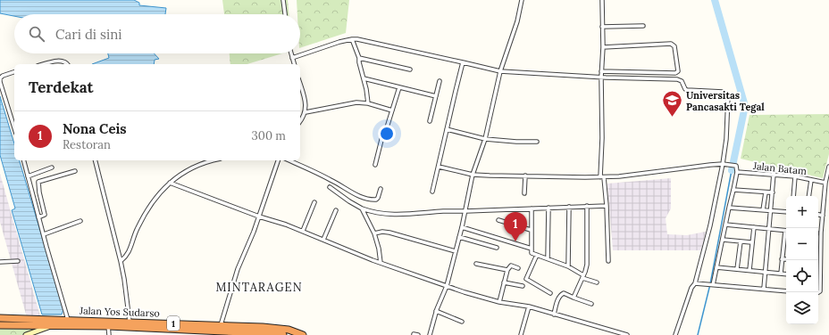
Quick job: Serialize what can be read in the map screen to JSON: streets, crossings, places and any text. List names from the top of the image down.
{
  "streets": {
    "highway": ["Jalan Yos Sudarso", "1"],
    "street": ["Jalan Batam"]
  },
  "districts": ["MINTARAGEN"],
  "places": {
    "school or university": ["Universitas Pancasakti Tegal"]
  },
  "page": {
    "search": "Cari di sini",
    "heading": "Terdekat",
    "list": [
      {
        "mark": "1",
        "name": "Nona Ceis",
        "note": "Restoran",
        "value": "300 m"
      }
    ],
    "map_buttons": ["+", "−"],
    "pins": "1"
  }
}
